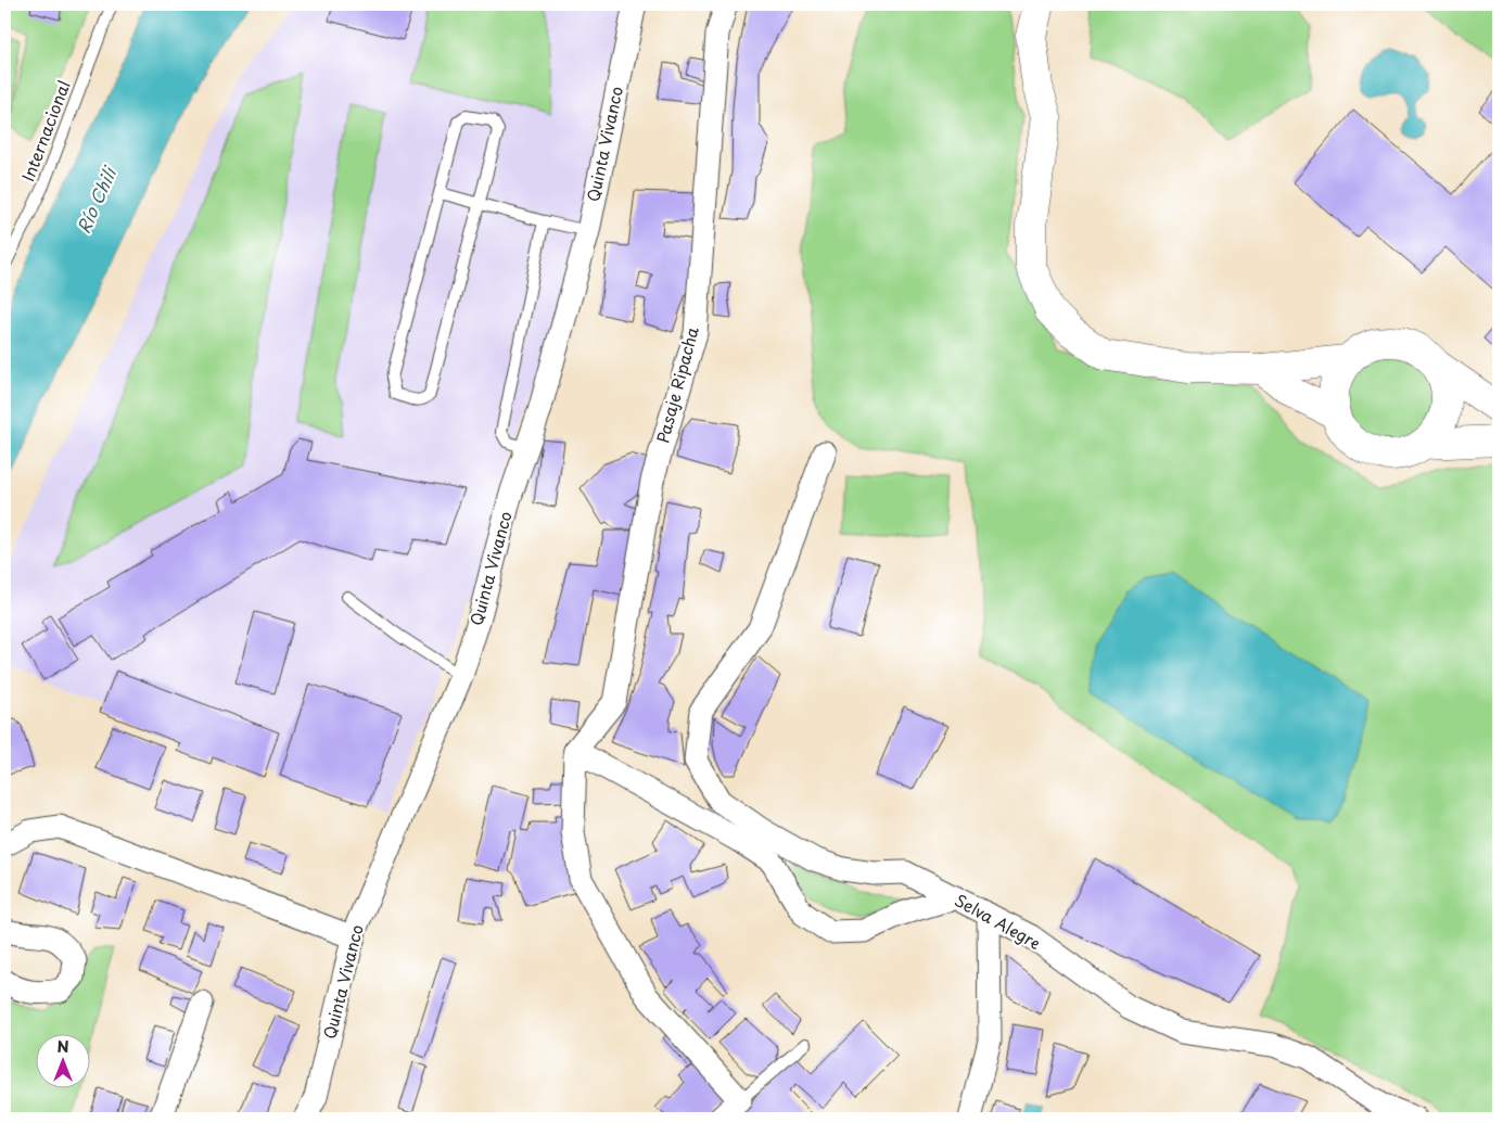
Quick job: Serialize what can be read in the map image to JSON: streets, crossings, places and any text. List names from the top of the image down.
{
  "streets": {
    "street": ["Quinta Vivanco", "Pasaje Ripacha", "Selva Alegre"],
    "lane": ["Internacional"]
  },
  "water": ["Río Chili"],
  "north": "top"
}
